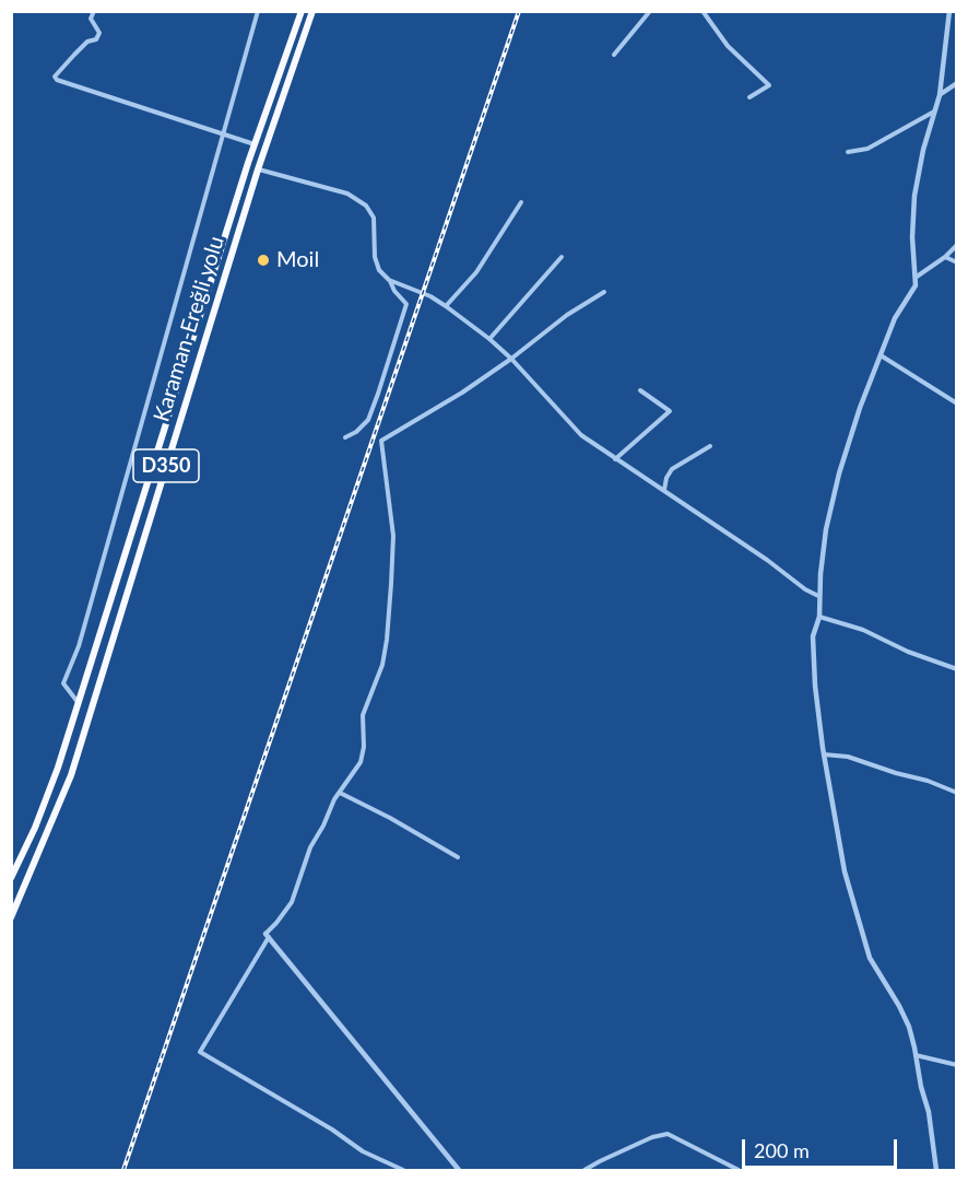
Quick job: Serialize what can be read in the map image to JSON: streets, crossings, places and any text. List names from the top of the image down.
{
  "streets": {
    "highway": ["Karaman-Ereğli yolu", "D350"]
  },
  "places": ["Moil"],
  "scale_bar": "200 m"
}
